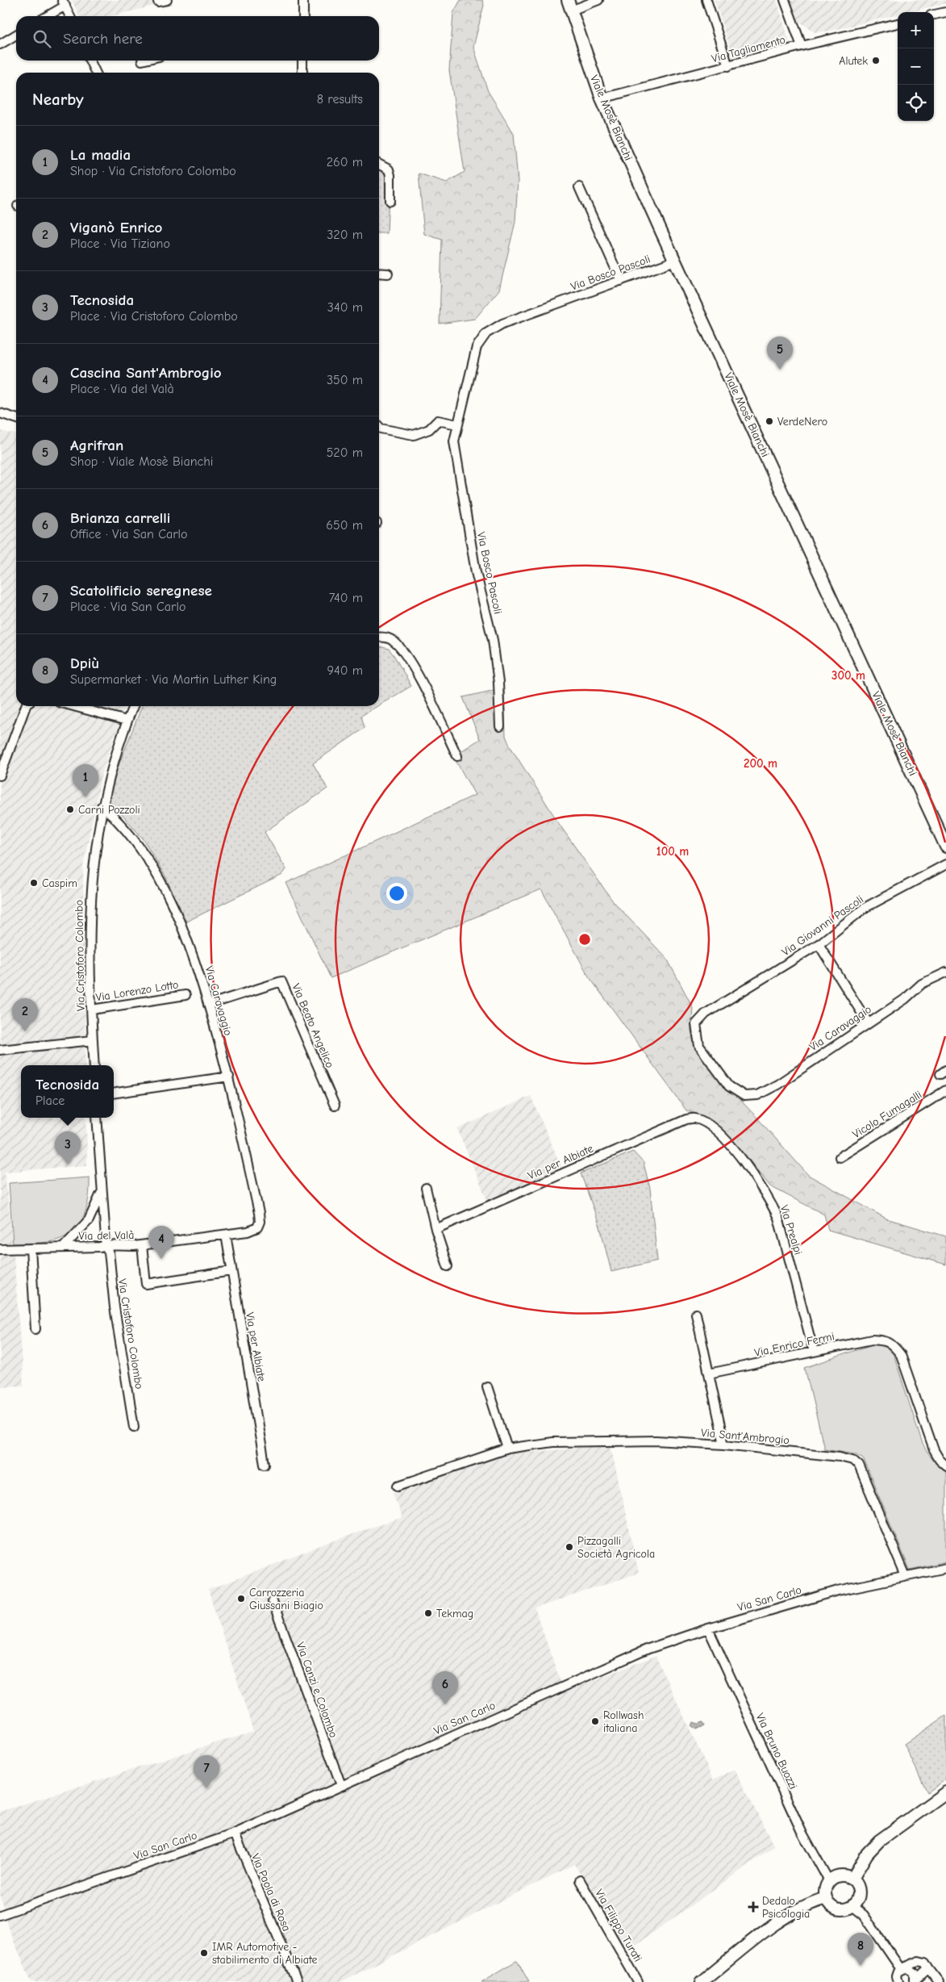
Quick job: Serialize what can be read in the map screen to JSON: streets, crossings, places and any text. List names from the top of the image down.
{
  "streets": {
    "main road": ["Viale Mosè Bianchi"],
    "street": [
      "Via Tagliamento",
      "Via Bosco Pascoli",
      "Via Giovanni Pascoli",
      "Via Cristoforo Colombo",
      "Via Lorenzo Lotto",
      "Via Caravaggio",
      "Via Beato Angelico",
      "Vicolo Fumagalli",
      "Via per Albiate",
      "Via Prealpi",
      "Via del Valà",
      "Via Enrico Fermi",
      "Via Sant'Ambrogio",
      "Via San Carlo",
      "Via Canzi e Colombo",
      "Via Bruno Buozzi",
      "Via Paola di Rosa",
      "Via Filippo Turati"
    ]
  },
  "crossings": [
    ["Via Tagliamento", "Viale Mosè Bianchi"],
    ["Viale Mosè Bianchi", "Via Bosco Pascoli"],
    ["Via Giovanni Pascoli", "Via Caravaggio"],
    ["Via Cristoforo Colombo", "Via Lorenzo Lotto"],
    ["Via Cristoforo Colombo", "Via Caravaggio"],
    ["Via Cristoforo Colombo", "Via del Valà"],
    ["Via Caravaggio", "Via Beato Angelico"],
    ["Via Caravaggio", "Via del Valà"],
    ["Via per Albiate", "Via Prealpi"],
    ["Via per Albiate", "Via del Valà"],
    ["Via Prealpi", "Via Enrico Fermi"],
    ["Via Sant'Ambrogio", "Via San Carlo"],
    ["Via San Carlo", "Via Canzi e Colombo"],
    ["Via San Carlo", "Via Bruno Buozzi"],
    ["Via San Carlo", "Via Paola di Rosa"]
  ],
  "places": {
    "other": [
      "Alutek",
      "VerdeNero",
      "Carni Pozzoli",
      "Caspim",
      "Pizzagalli Società Agricola",
      "Carrozzeria Giussani Biagio",
      "Tekmag",
      "Rollwash italiana",
      "IMR Automotive - stabilimento di Albiate"
    ],
    "health": ["Dedalo Psicologia"]
  },
  "page": {
    "map_buttons": ["+", "−"],
    "search": "Search here",
    "heading": ["Nearby", "8 results"],
    "list": [
      {
        "mark": "1",
        "name": "La madia",
        "note": "Shop · Via Cristoforo Colombo",
        "value": "260 m"
      },
      {
        "mark": "2",
        "name": "Viganò Enrico",
        "note": "Place · Via Tiziano",
        "value": "320 m"
      },
      {
        "mark": "3",
        "name": "Tecnosida",
        "note": "Place · Via Cristoforo Colombo",
        "value": "340 m"
      },
      {
        "mark": "4",
        "name": "Cascina Sant'Ambrogio",
        "note": "Place · Via del Valà",
        "value": "350 m"
      },
      {
        "mark": "5",
        "name": "Agrifran",
        "note": "Shop · Viale Mosè Bianchi",
        "value": "520 m"
      },
      {
        "mark": "6",
        "name": "Brianza carrelli",
        "note": "Office · Via San Carlo",
        "value": "650 m"
      },
      {
        "mark": "7",
        "name": "Scatolificio seregnese",
        "note": "Place · Via San Carlo",
        "value": "740 m"
      },
      {
        "mark": "8",
        "name": "Dpiù",
        "note": "Supermarket · Via Martin Luther King",
        "value": "940 m"
      }
    ],
    "pins": [
      "5",
      "1",
      "2",
      "3",
      "4",
      "6",
      "7",
      "8"
    ],
    "popup": ["Tecnosida", "Place"]
  },
  "rings": ["300 m", "200 m", "100 m"]
}
